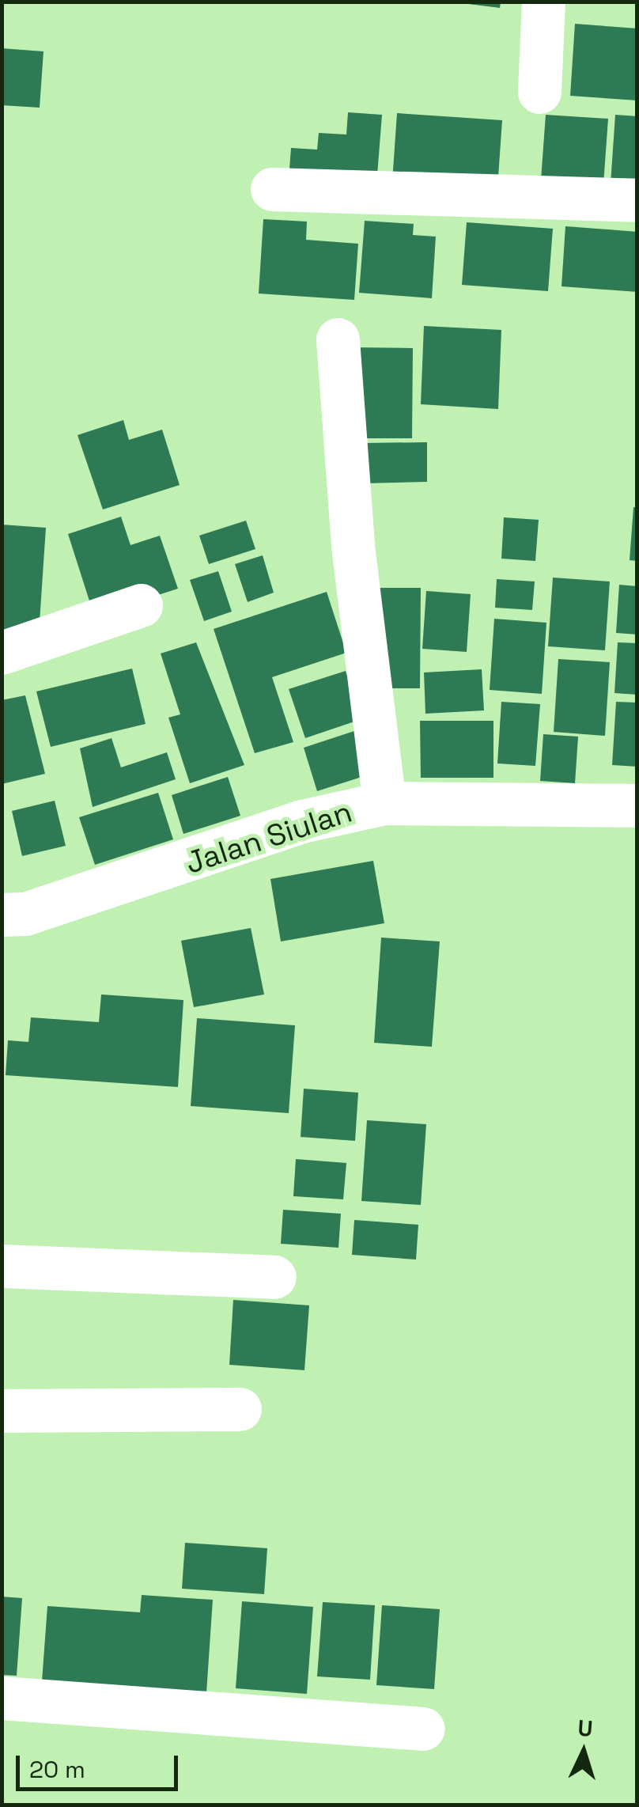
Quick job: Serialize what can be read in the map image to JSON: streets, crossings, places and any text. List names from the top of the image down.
{
  "streets": {
    "street": ["Jalan Siulan"]
  },
  "scale_bar": "20 m",
  "north": "top"
}
